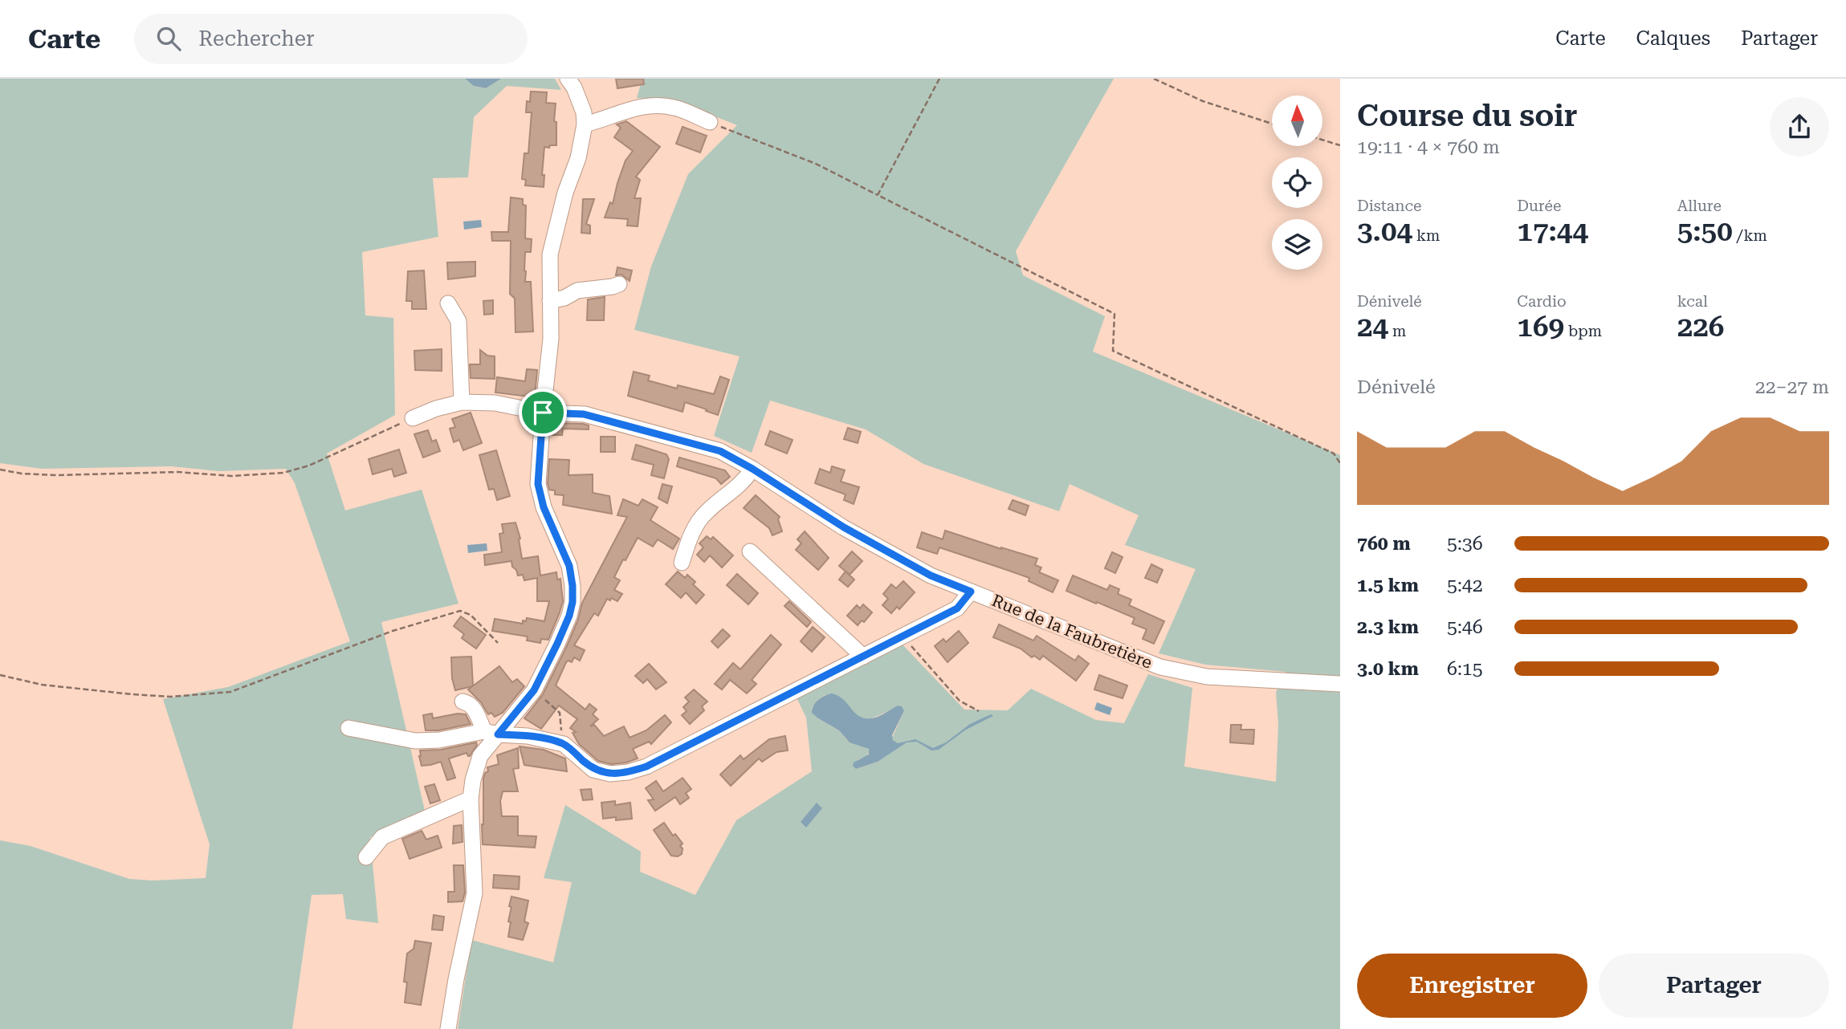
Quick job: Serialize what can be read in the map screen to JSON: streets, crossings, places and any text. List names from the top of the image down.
{
  "streets": {
    "street": ["Rue de la Faubretière"]
  },
  "north": "top",
  "page": {
    "header": "Carte",
    "search": "Rechercher",
    "nav": ["Carte", "Calques", "Partager"],
    "heading": ["Course du soir", "19:11 · 4 × 760 m"],
    "stats": [
      ["Distance", "3.04 km"],
      ["Durée", "17:44"],
      ["Allure", "5:50 /km"],
      ["Dénivelé", "24 m"],
      ["Cardio", "169 bpm"],
      ["kcal", "226"]
    ],
    "chart": ["Dénivelé", "22–27 m"],
    "list": [
      {
        "name": "760 m",
        "note": "5:36"
      },
      {
        "name": "1.5 km",
        "note": "5:42"
      },
      {
        "name": "2.3 km",
        "note": "5:46"
      },
      {
        "name": "3.0 km",
        "note": "6:15"
      }
    ],
    "buttons": ["Enregistrer", "Partager"]
  }
}
